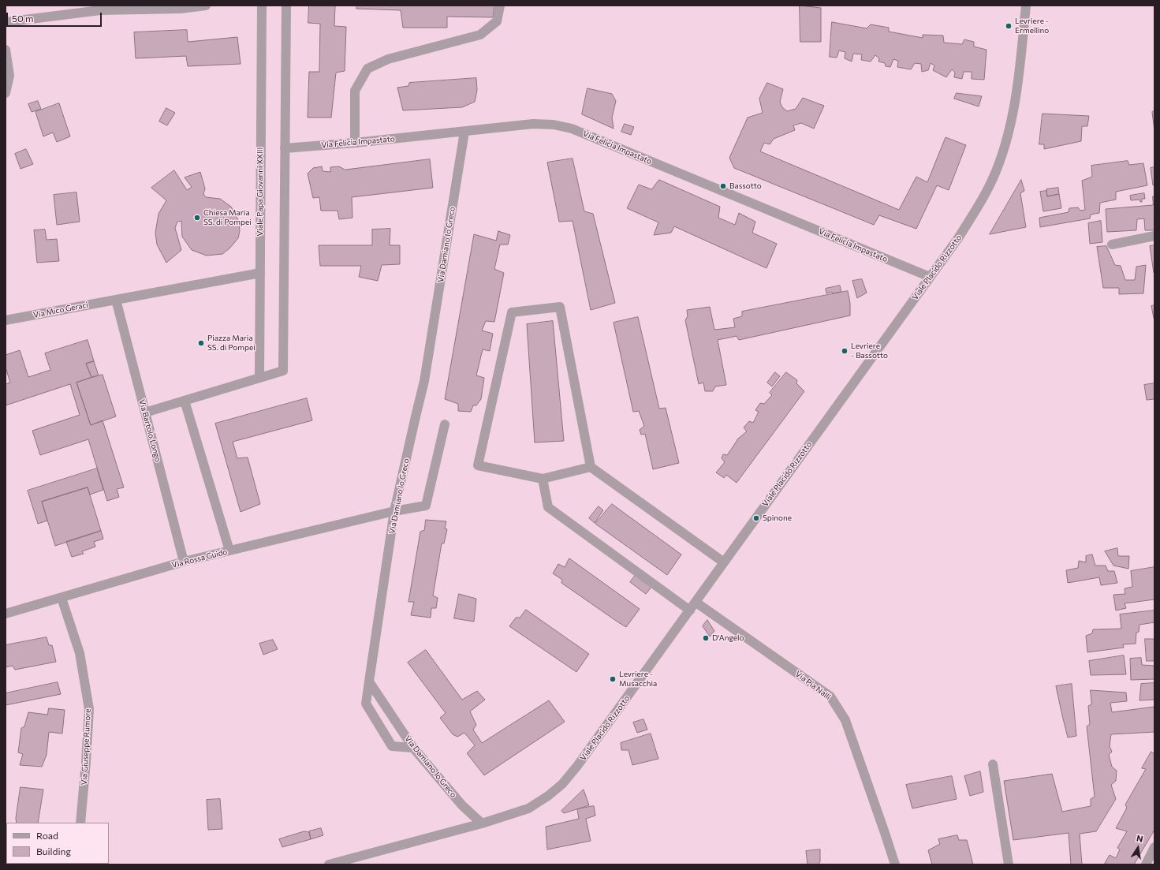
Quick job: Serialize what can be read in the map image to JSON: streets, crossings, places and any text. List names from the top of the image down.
{
  "streets": {
    "street": [
      "Via Felicia Impastato",
      "Viale Papa Giovanni XXIII",
      "Via Damiano lo Greco",
      "Viale Placido Rizzotto",
      "Via Mico Geraci",
      "Via Bartolo Longo",
      "Via Rossa Guido",
      "Via Pia Nalli",
      "Via Giuseppe Rumore"
    ]
  },
  "crossings": [
    ["Via Felicia Impastato", "Via Damiano lo Greco"],
    ["Via Felicia Impastato", "Viale Placido Rizzotto"],
    ["Viale Papa Giovanni XXIII", "Via Mico Geraci"],
    ["Via Damiano lo Greco", "Viale Placido Rizzotto"],
    ["Via Damiano lo Greco", "Via Rossa Guido"],
    ["Viale Placido Rizzotto", "Via Pia Nalli"],
    ["Via Mico Geraci", "Via Bartolo Longo"],
    ["Via Bartolo Longo", "Via Rossa Guido"],
    ["Via Rossa Guido", "Via Giuseppe Rumore"]
  ],
  "places": [
    "Levriere - Ermellino",
    "Bassotto",
    "Chiesa Maria SS. di Pompei",
    "Piazza Maria SS. di Pompei",
    "Levriere - Bassotto",
    "Spinone",
    "D'Angelo",
    "Levriere - Musacchia"
  ],
  "legend": ["Road", "Building"],
  "scale_bar": "50 m",
  "north": "top"
}
